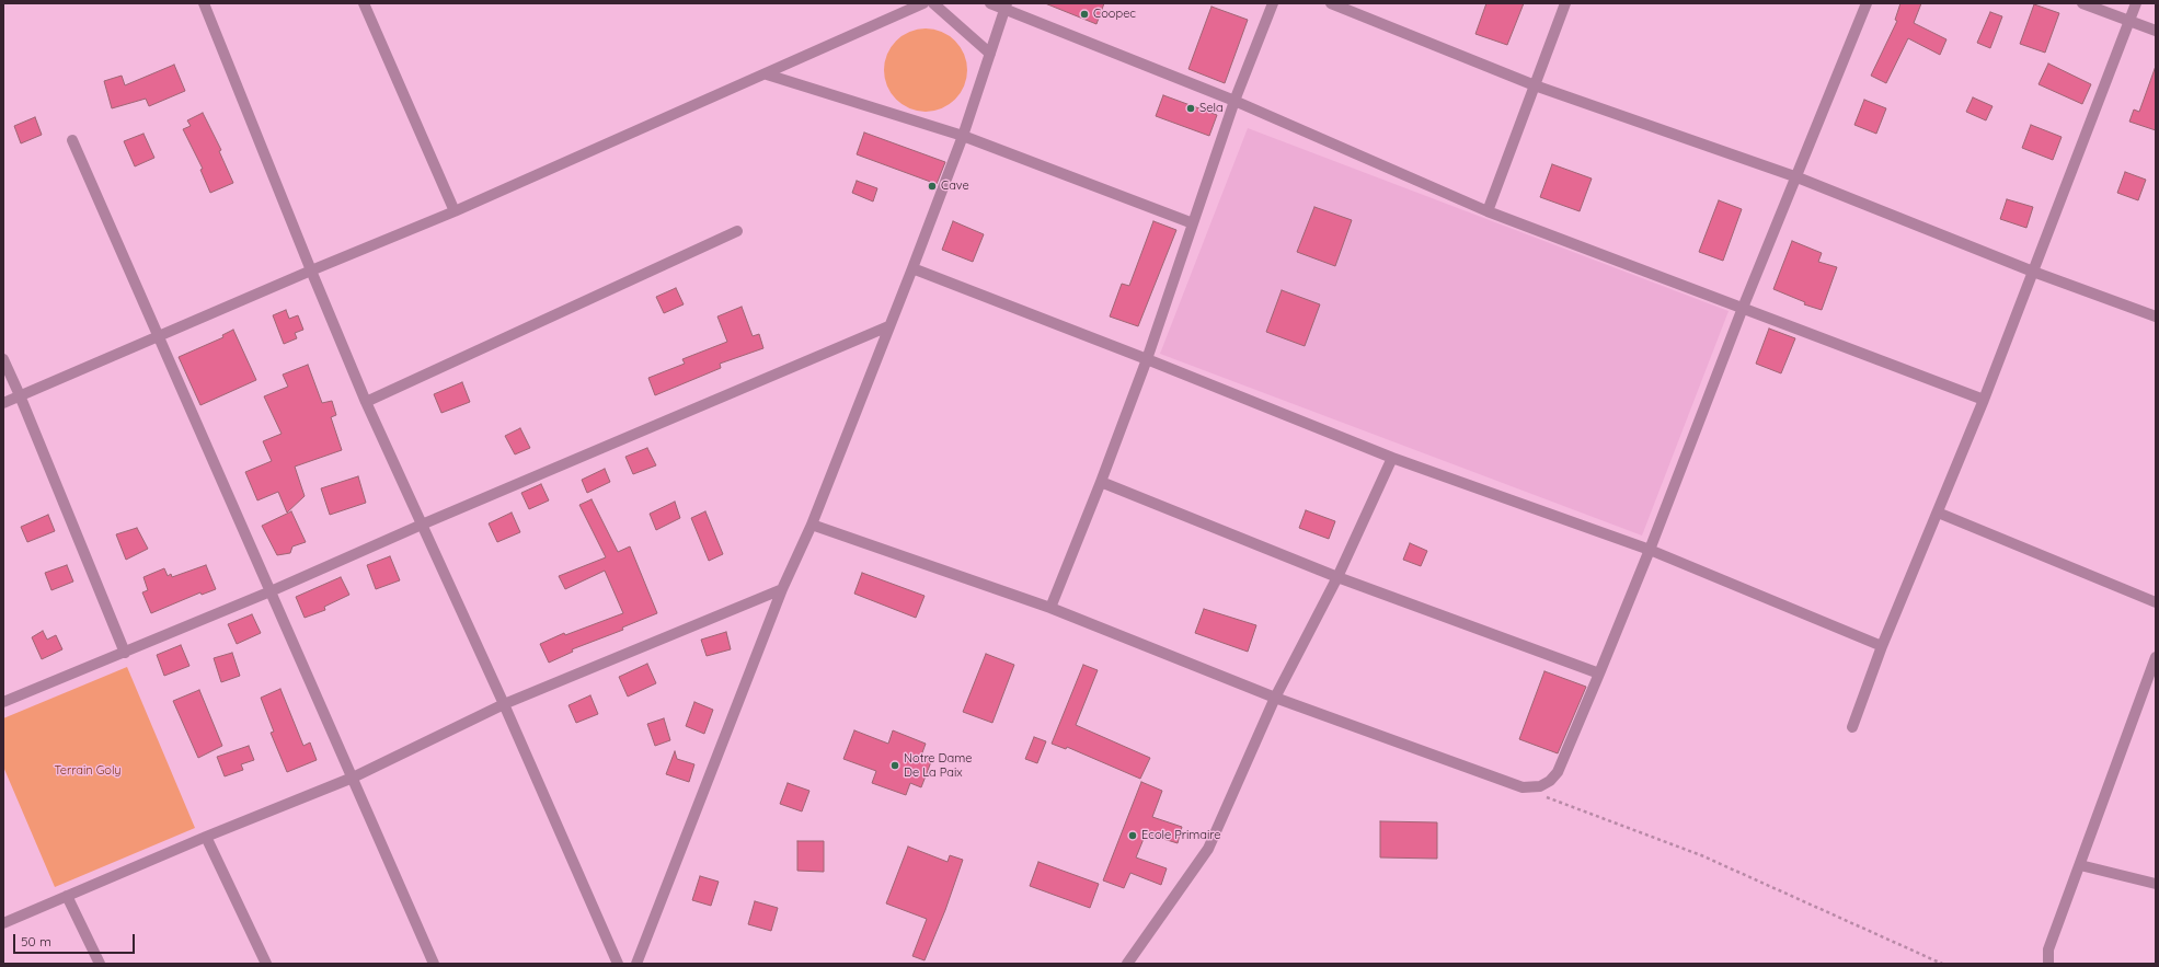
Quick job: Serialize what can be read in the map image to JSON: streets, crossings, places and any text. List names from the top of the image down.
{
  "parks": ["Terrain Goly"],
  "places": [
    "Coopec",
    "Sela",
    "Cave",
    "Notre Dame De La Paix",
    "Ecole Primaire"
  ],
  "scale_bar": "50 m"
}
